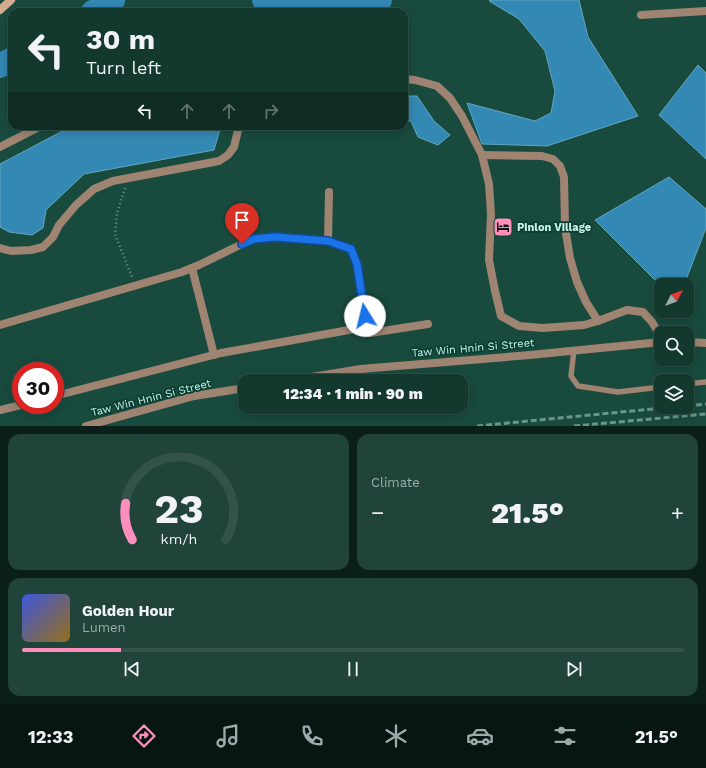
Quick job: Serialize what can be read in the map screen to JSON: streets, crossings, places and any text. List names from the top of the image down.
{
  "streets": {
    "street": ["Taw Win Hnin Si Street"]
  },
  "places": {
    "hotel": ["Pinlon Village"]
  },
  "north": "top right",
  "page": {
    "turn": ["30 m", "Turn left"],
    "limit": "30",
    "trip": "12:34 · 1 min · 90 m",
    "tile": "Climate",
    "heat": ["−", "21.5°", "+"],
    "song": ["Golden Hour", "Lumen"],
    "tabs": ["12:33", "21.5°"],
    "gauge": ["23", "km/h"]
  }
}
